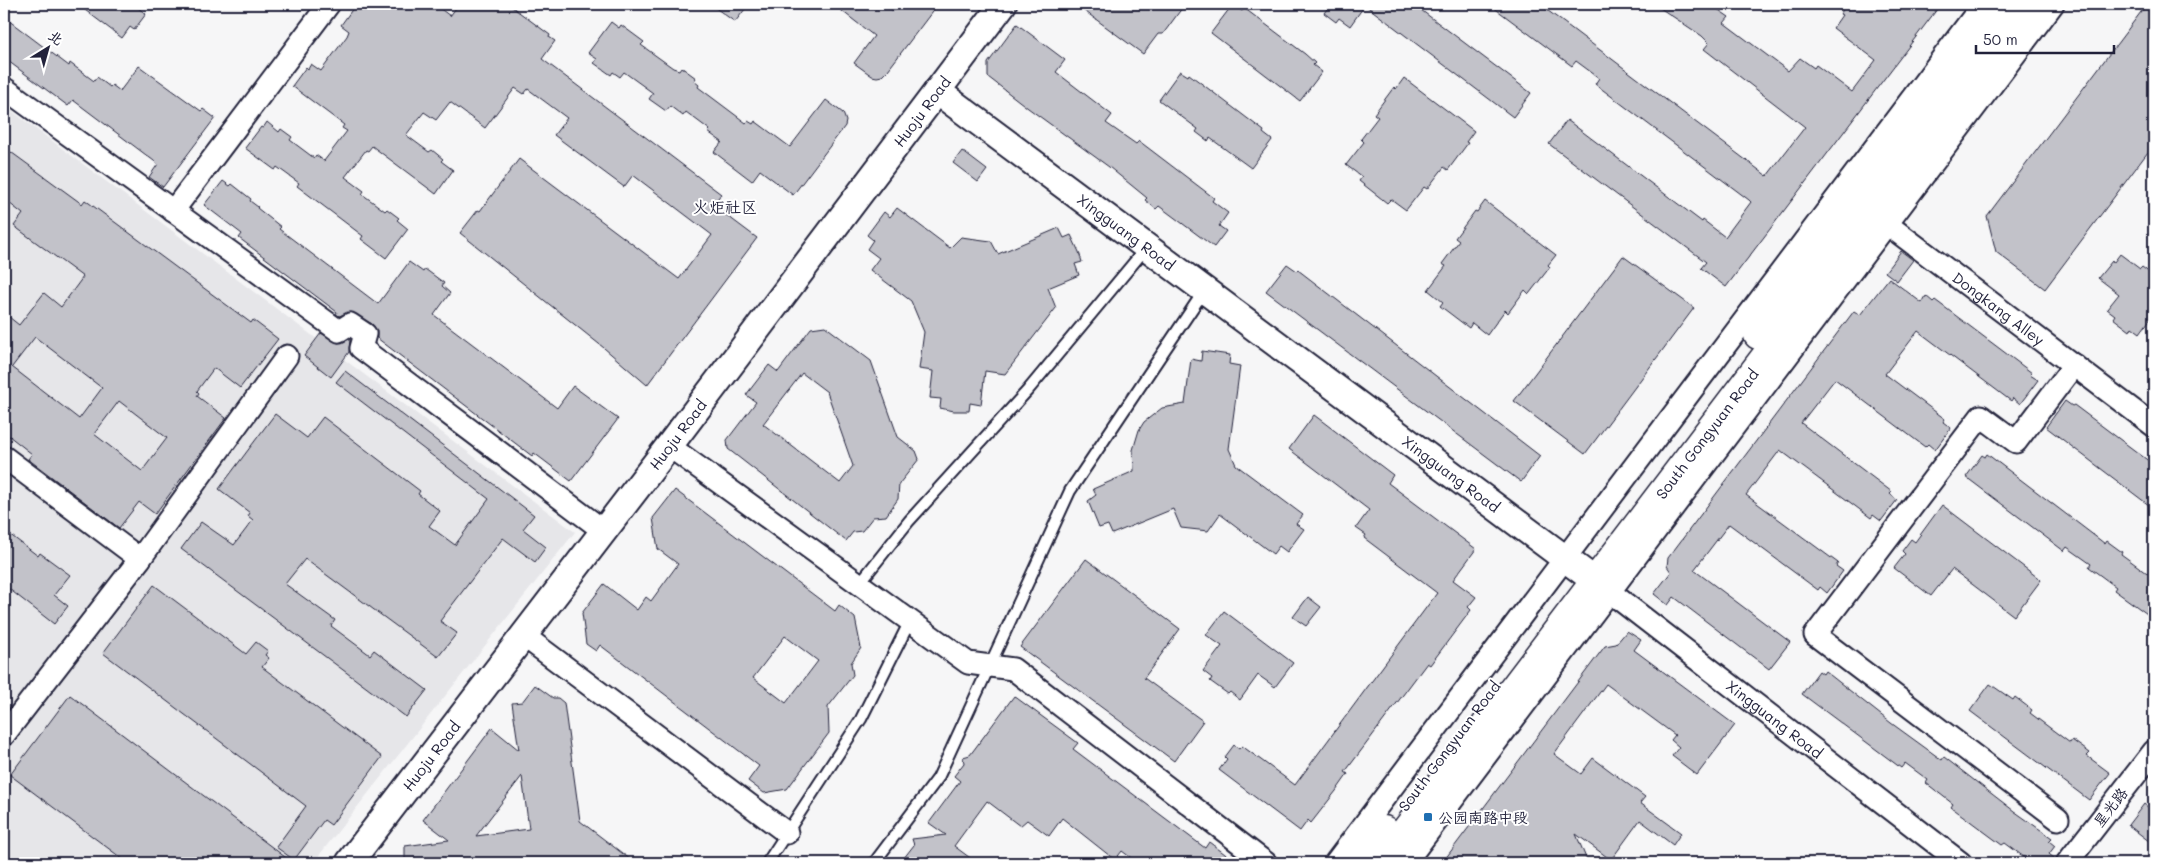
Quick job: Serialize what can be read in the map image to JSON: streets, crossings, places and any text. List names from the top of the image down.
{
  "streets": {
    "main road": ["South Gongyuan Road"],
    "street": [
      "Huoju Road",
      "Xingguang Road",
      "Dongkang Alley",
      "星光路"
    ]
  },
  "crossings": [
    ["Huoju Road", "Xingguang Road"],
    ["Xingguang Road", "South Gongyuan Road"],
    ["Dongkang Alley", "South Gongyuan Road"]
  ],
  "districts": ["火炬社区"],
  "places": {
    "transit": ["公园南路中段"]
  },
  "scale_bar": "50 m",
  "north": "top right"
}
